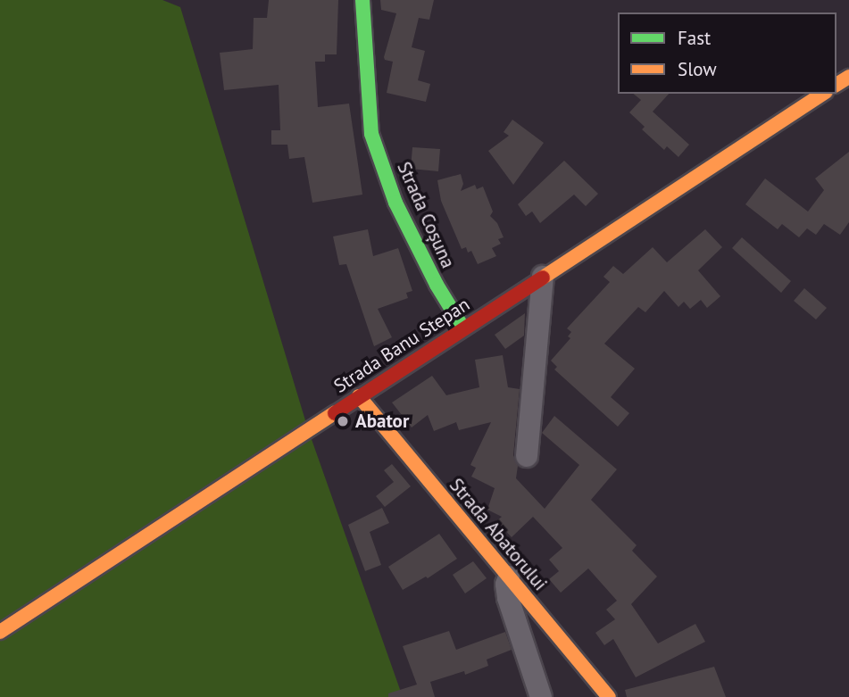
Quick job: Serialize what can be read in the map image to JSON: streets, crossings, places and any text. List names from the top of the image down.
{
  "streets": {
    "main road": ["Strada Coșuna", "Strada Banu Stepan", "Strada Abatorului"]
  },
  "crossings": [
    ["Strada Coșuna", "Strada Banu Stepan"],
    ["Strada Banu Stepan", "Strada Abatorului"]
  ],
  "places": ["Abator"],
  "legend": ["Fast", "Slow"]
}
